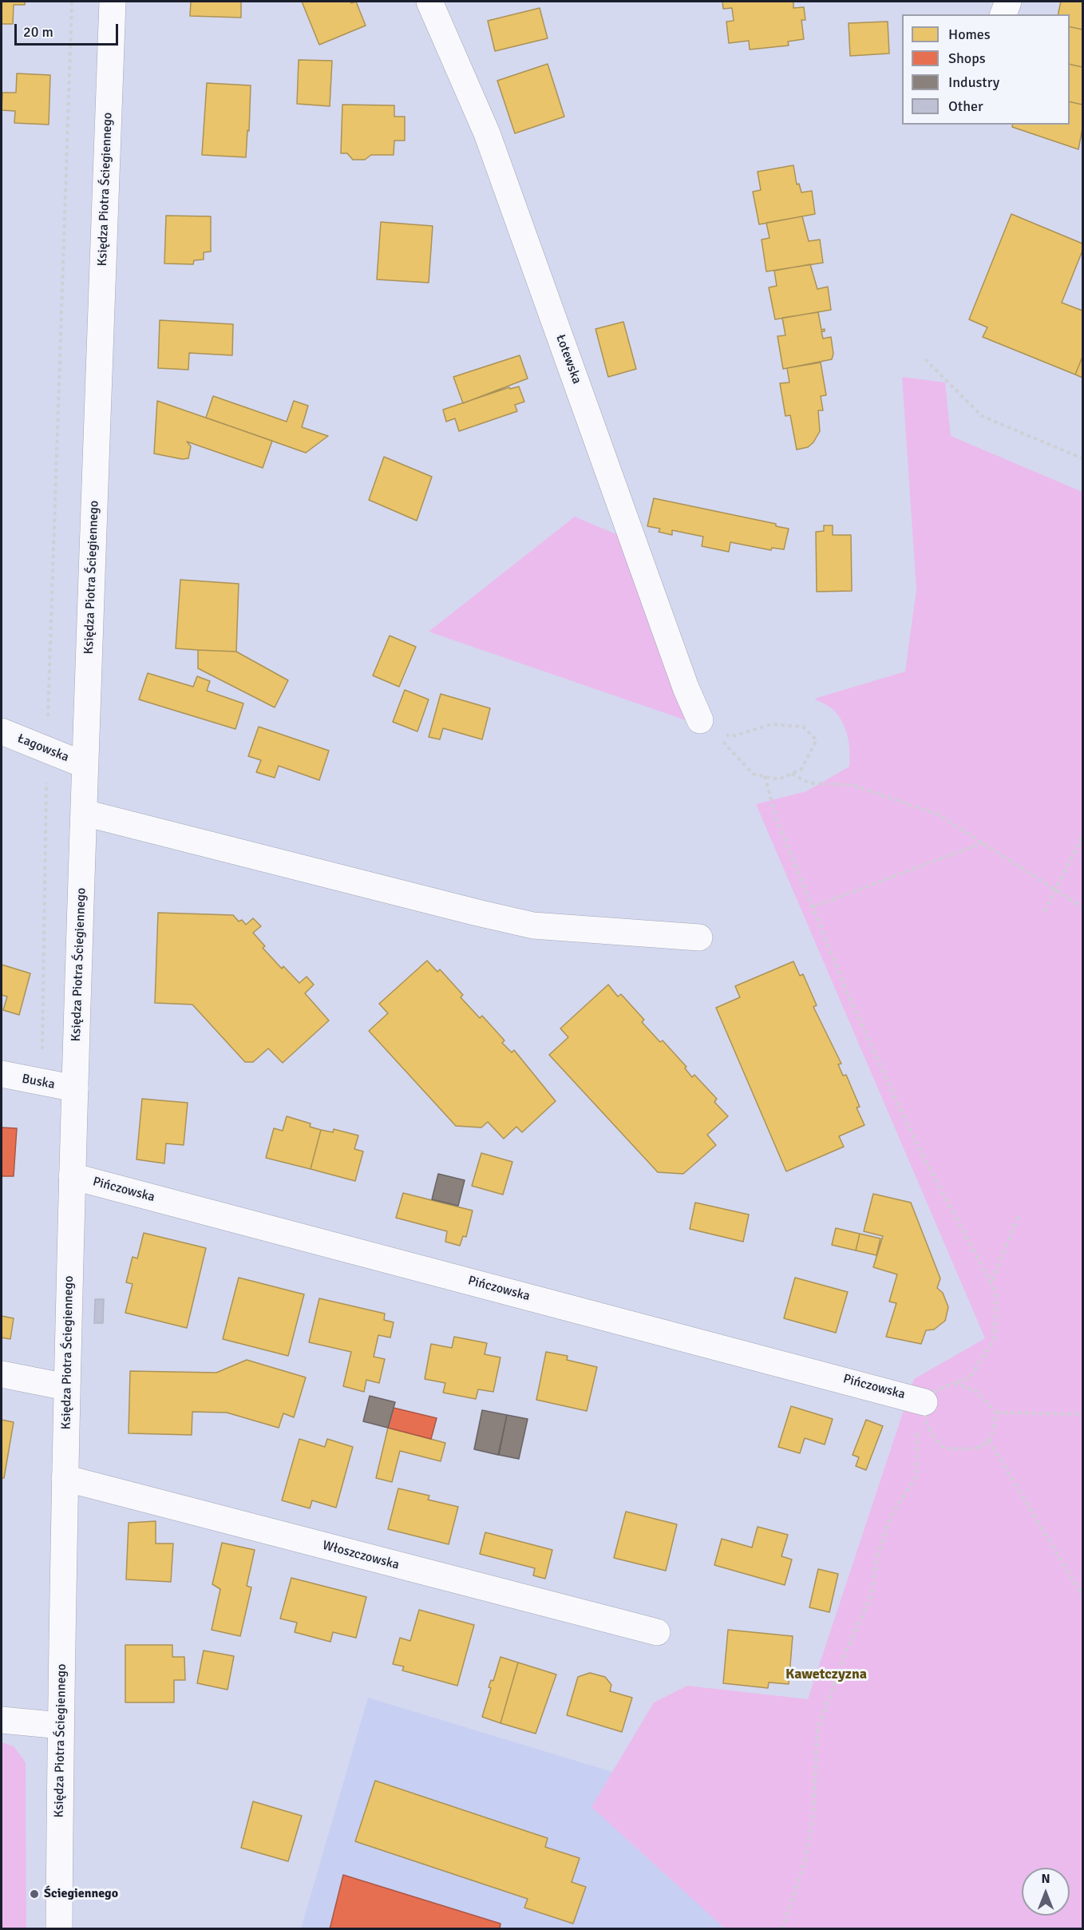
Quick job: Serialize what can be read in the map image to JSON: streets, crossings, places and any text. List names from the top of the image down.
{
  "streets": {
    "street": [
      "Księdza Piotra Ściegiennego",
      "Łotewska",
      "Łagowska",
      "Buska",
      "Pińczowska",
      "Włoszczowska"
    ]
  },
  "crossings": [
    ["Księdza Piotra Ściegiennego", "Łagowska"],
    ["Księdza Piotra Ściegiennego", "Buska"],
    ["Księdza Piotra Ściegiennego", "Pińczowska"],
    ["Księdza Piotra Ściegiennego", "Włoszczowska"]
  ],
  "districts": ["Kawetczyzna"],
  "places": ["Ściegiennego"],
  "legend": [
    "Homes",
    "Shops",
    "Industry",
    "Other"
  ],
  "scale_bar": "20 m",
  "north": "top"
}
